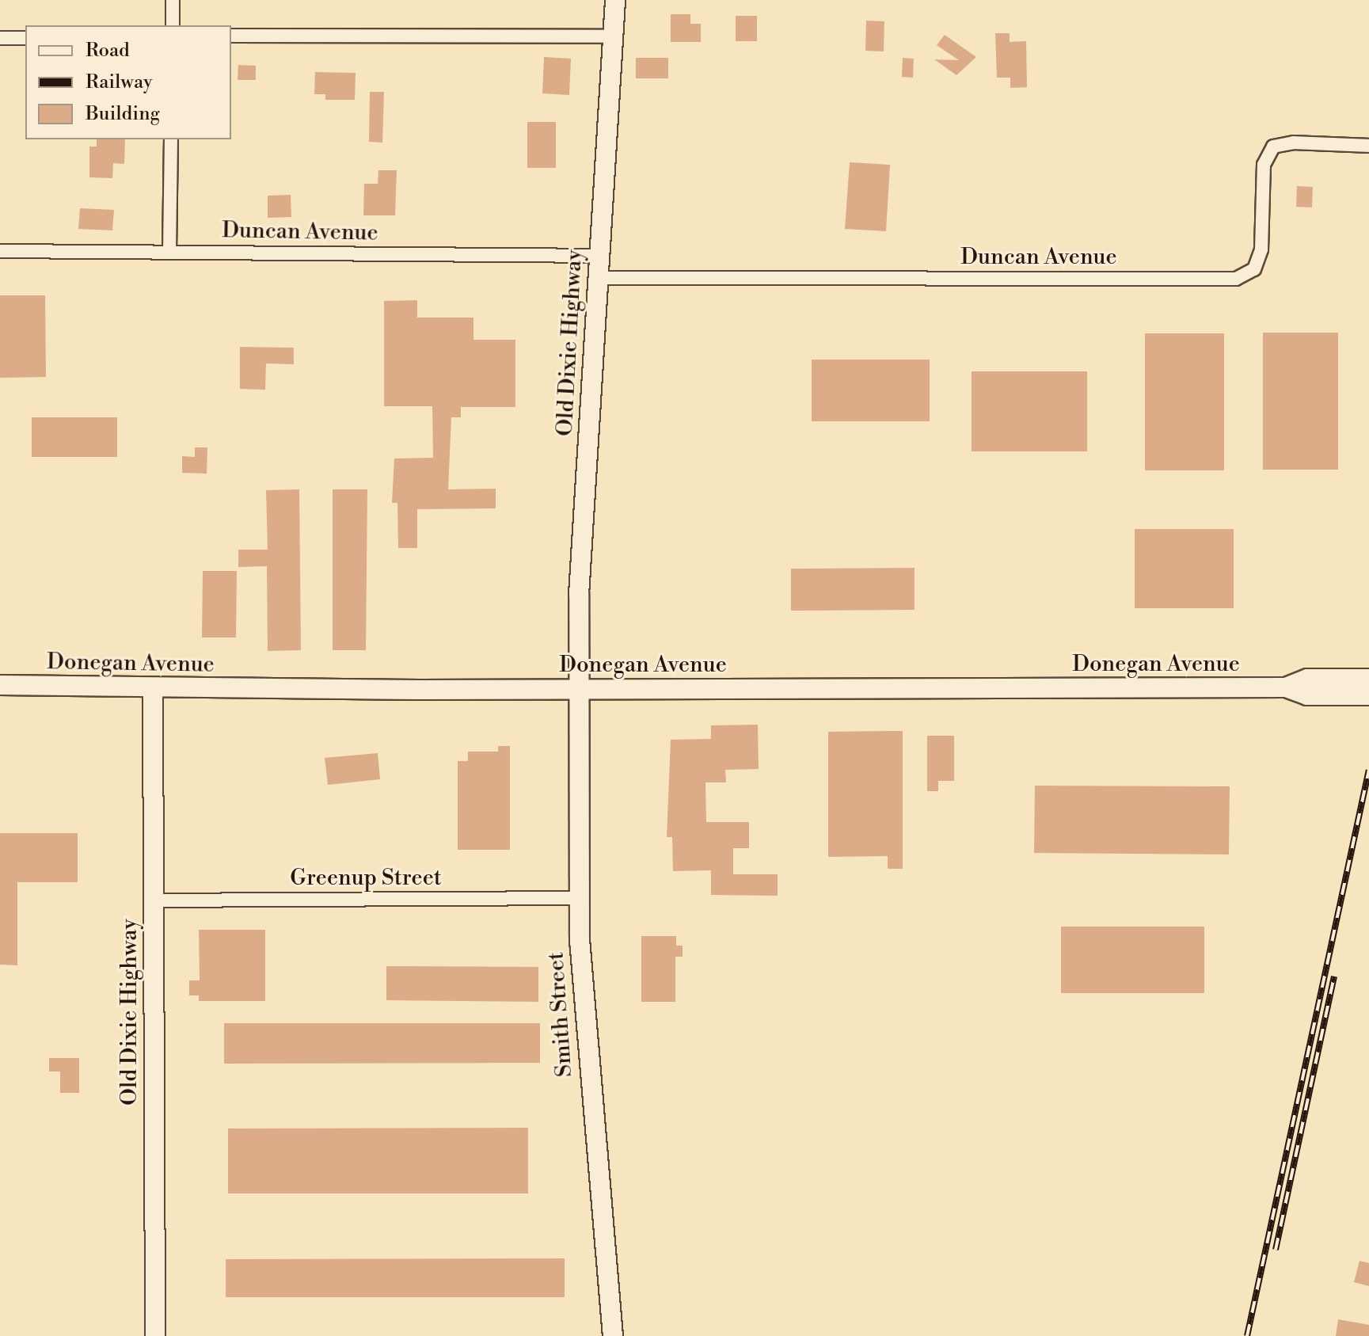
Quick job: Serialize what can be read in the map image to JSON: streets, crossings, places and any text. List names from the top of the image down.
{
  "streets": {
    "street": [
      "Duncan Avenue",
      "Old Dixie Highway",
      "Donegan Avenue",
      "Greenup Street",
      "Smith Street"
    ]
  },
  "crossings": [
    ["Duncan Avenue", "Old Dixie Highway"],
    ["Old Dixie Highway", "Donegan Avenue"],
    ["Old Dixie Highway", "Greenup Street"],
    ["Old Dixie Highway", "Smith Street"],
    ["Donegan Avenue", "Smith Street"],
    ["Greenup Street", "Smith Street"]
  ],
  "legend": ["Road", "Railway", "Building"]
}
